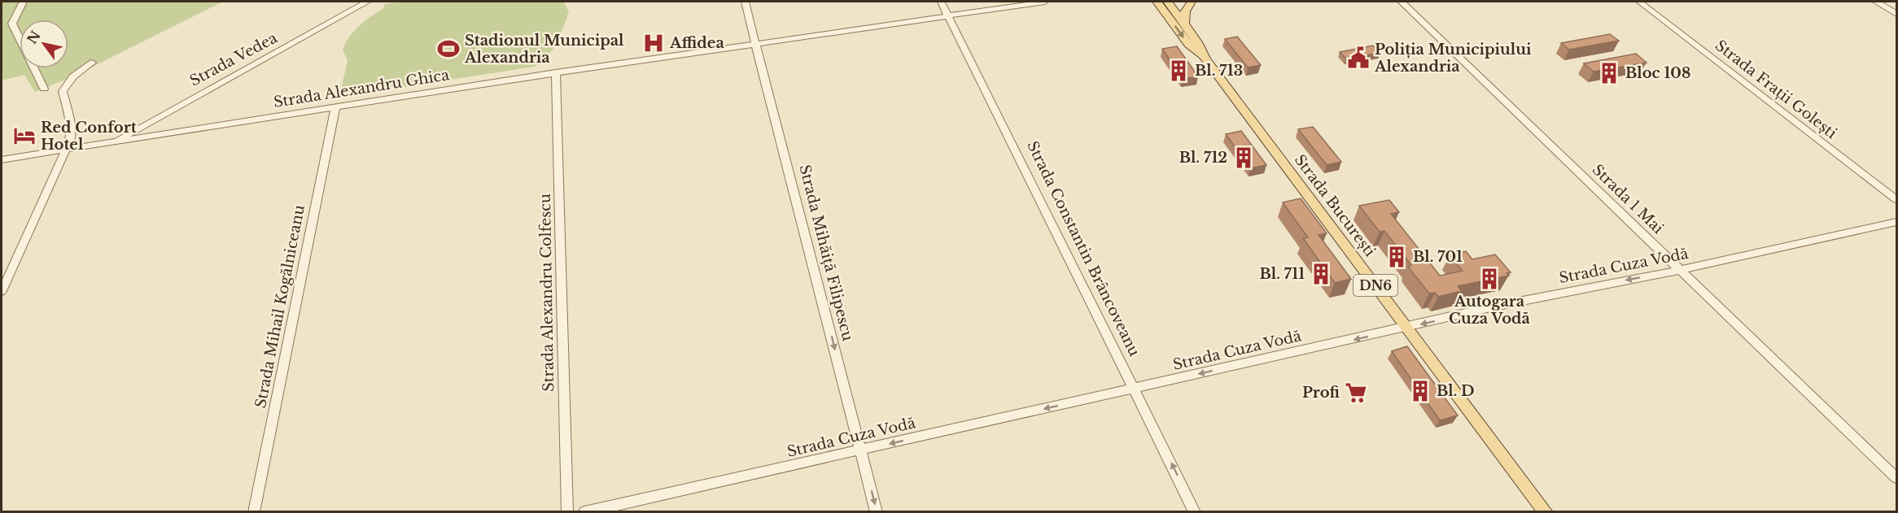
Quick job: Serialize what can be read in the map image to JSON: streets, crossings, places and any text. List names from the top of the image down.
{
  "streets": {
    "main road": ["Strada București", "DN6"],
    "street": [
      "Strada Vedea",
      "Strada Alexandru Ghica",
      "Strada Frații Golești",
      "Strada 1 Mai",
      "Strada Constantin Brâncoveanu",
      "Strada Mihăiță Filipescu",
      "Strada Cuza Vodă",
      "Strada Alexandru Colfescu",
      "Strada Mihail Kogălniceanu"
    ]
  },
  "crossings": [
    ["Strada Vedea", "Strada Alexandru Ghica"],
    ["Strada Alexandru Ghica", "Strada Constantin Brâncoveanu"],
    ["Strada Alexandru Ghica", "Strada Mihăiță Filipescu"],
    ["Strada Alexandru Ghica", "Strada Alexandru Colfescu"],
    ["Strada Alexandru Ghica", "Strada Mihail Kogălniceanu"],
    ["Strada 1 Mai", "Strada Cuza Vodă"],
    ["Strada București", "Strada Cuza Vodă"],
    ["Strada Constantin Brâncoveanu", "Strada Cuza Vodă"],
    ["Strada Mihăiță Filipescu", "Strada Cuza Vodă"]
  ],
  "one_way": ["Strada Mihăiță Filipescu", "Strada Cuza Vodă"],
  "places": {
    "hospital": ["Affidea"],
    "sports": ["Stadionul Municipal Alexandria"],
    "public building": ["Poliția Municipiului Alexandria"],
    "building": [
      "Bl. 713",
      "Bloc 108",
      "Bl. 712",
      "Bl. 701",
      "Bl. 711",
      "Autogara Cuza Vodă",
      "Bl. D"
    ],
    "hotel": ["Red Confort Hotel"],
    "supermarket": ["Profi"]
  },
  "north": "top left"
}
